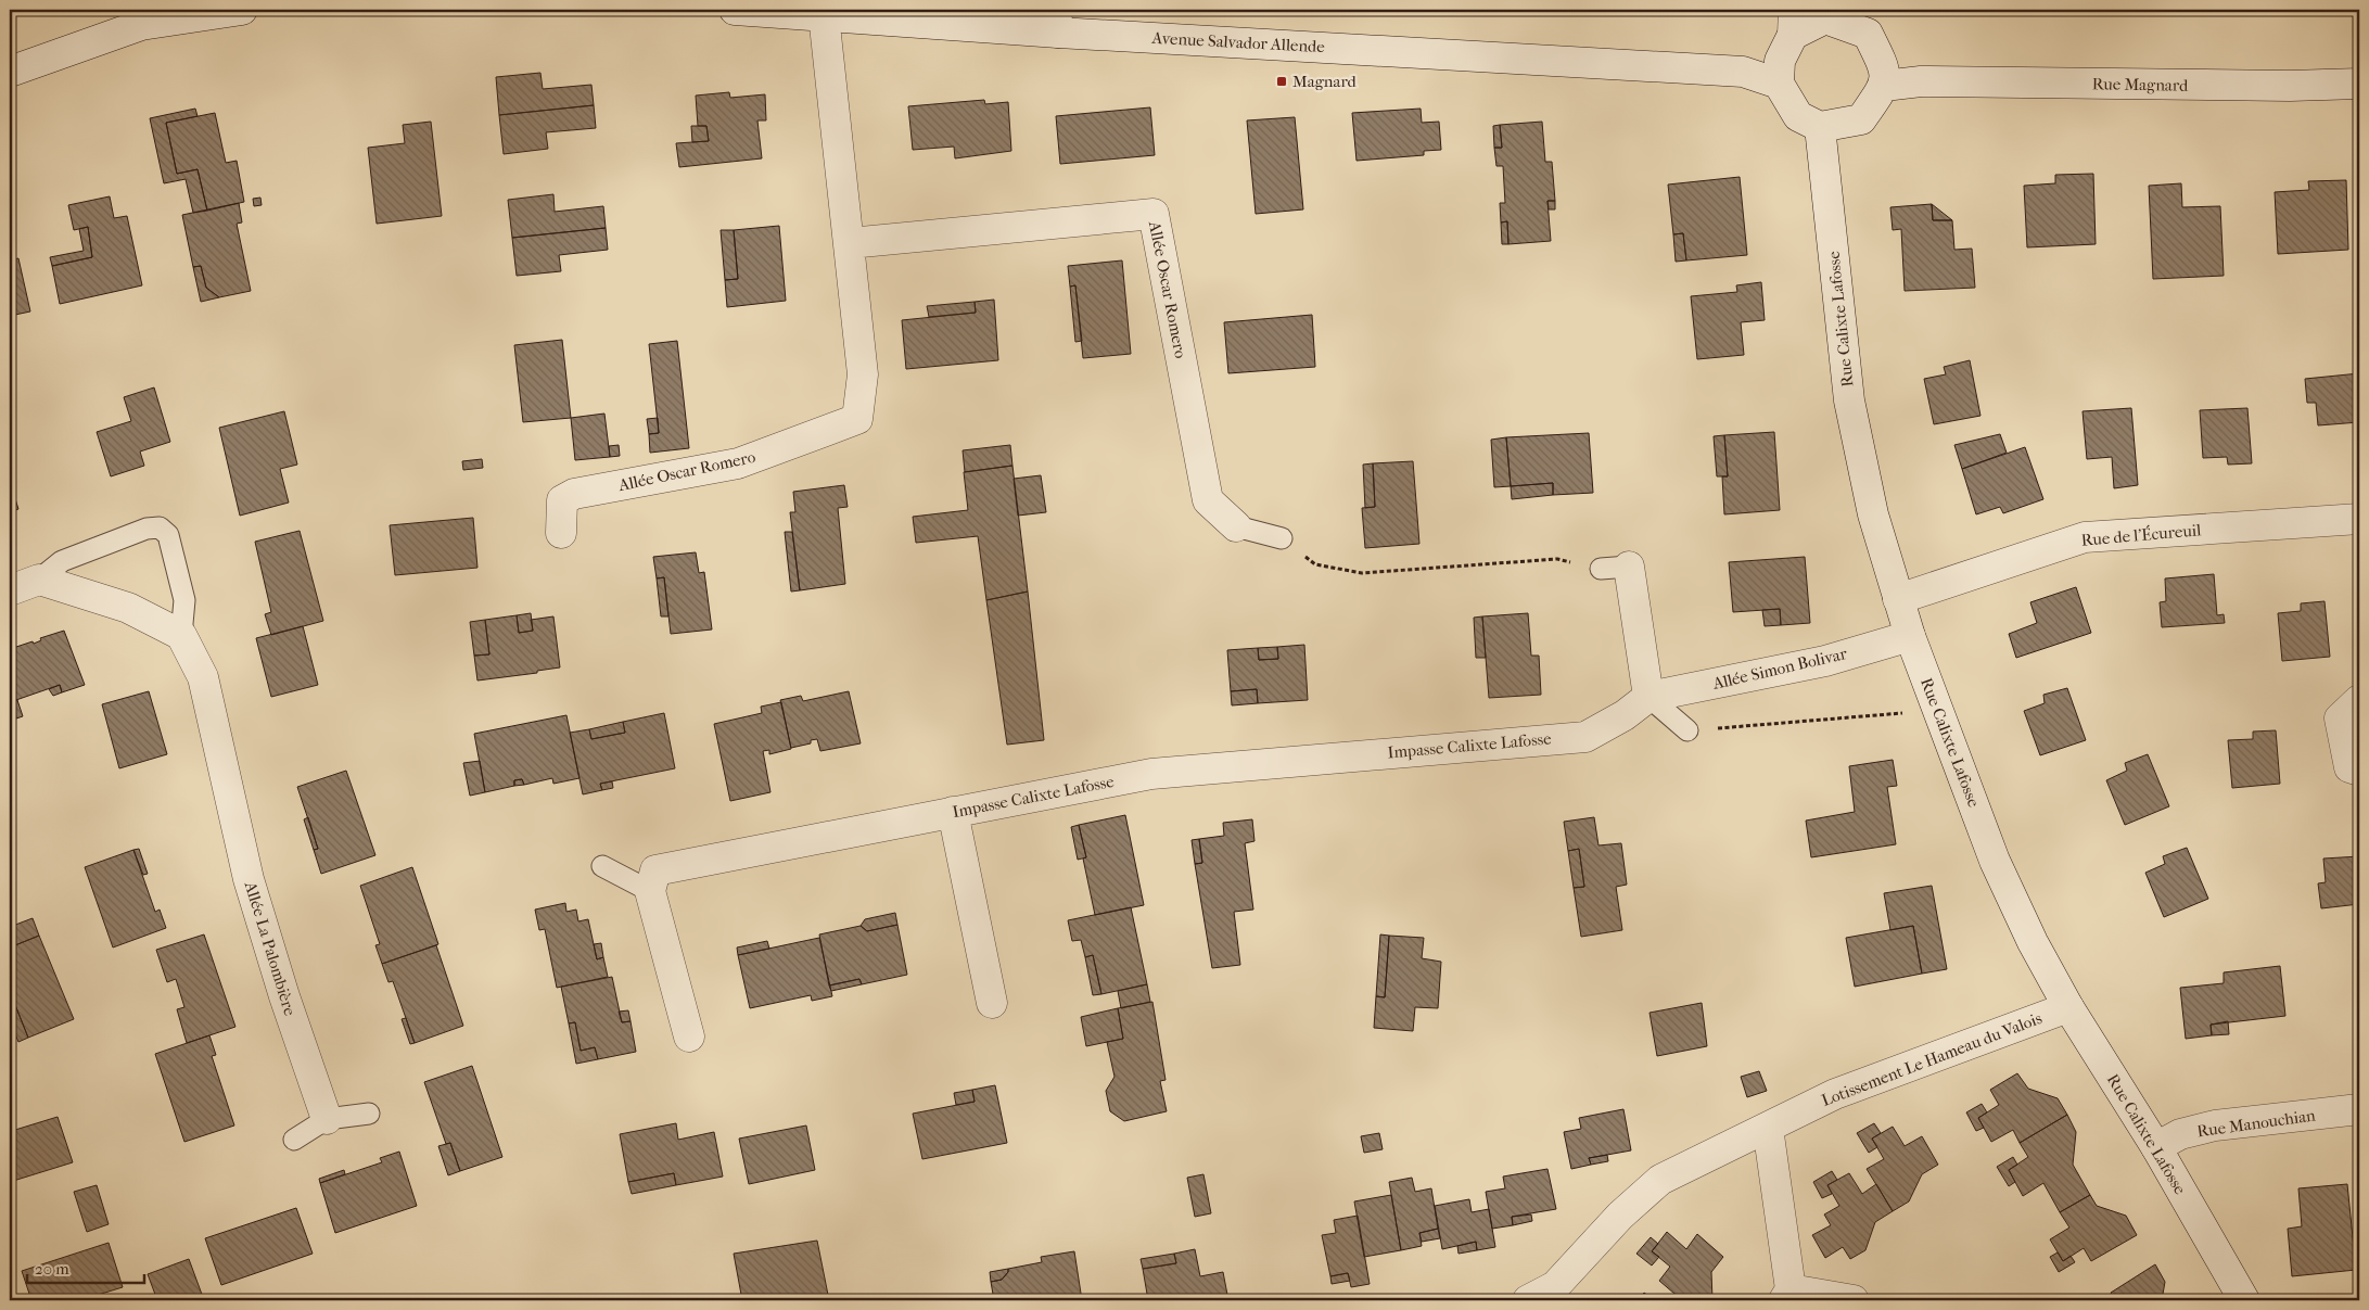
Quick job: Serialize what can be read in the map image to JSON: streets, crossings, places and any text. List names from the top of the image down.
{
  "streets": {
    "street": [
      "Avenue Salvador Allende",
      "Rue Magnard",
      "Allée Oscar Romero",
      "Rue Calixte Lafosse",
      "Rue de l'Écureuil",
      "Allée Simon Bolivar",
      "Impasse Calixte Lafosse",
      "Allée La Palombière",
      "Lotissement Le Hameau du Valois",
      "Rue Manouchian"
    ]
  },
  "crossings": [
    ["Avenue Salvador Allende", "Rue Magnard"],
    ["Avenue Salvador Allende", "Allée Oscar Romero"],
    ["Avenue Salvador Allende", "Rue Calixte Lafosse"],
    ["Rue Magnard", "Rue Calixte Lafosse"],
    ["Rue Calixte Lafosse", "Rue de l'Écureuil"],
    ["Rue Calixte Lafosse", "Allée Simon Bolivar"],
    ["Rue Calixte Lafosse", "Lotissement Le Hameau du Valois"],
    ["Rue Calixte Lafosse", "Rue Manouchian"],
    ["Allée Simon Bolivar", "Impasse Calixte Lafosse"]
  ],
  "places": {
    "transit": ["Magnard"]
  },
  "scale_bar": "20 m"
}
